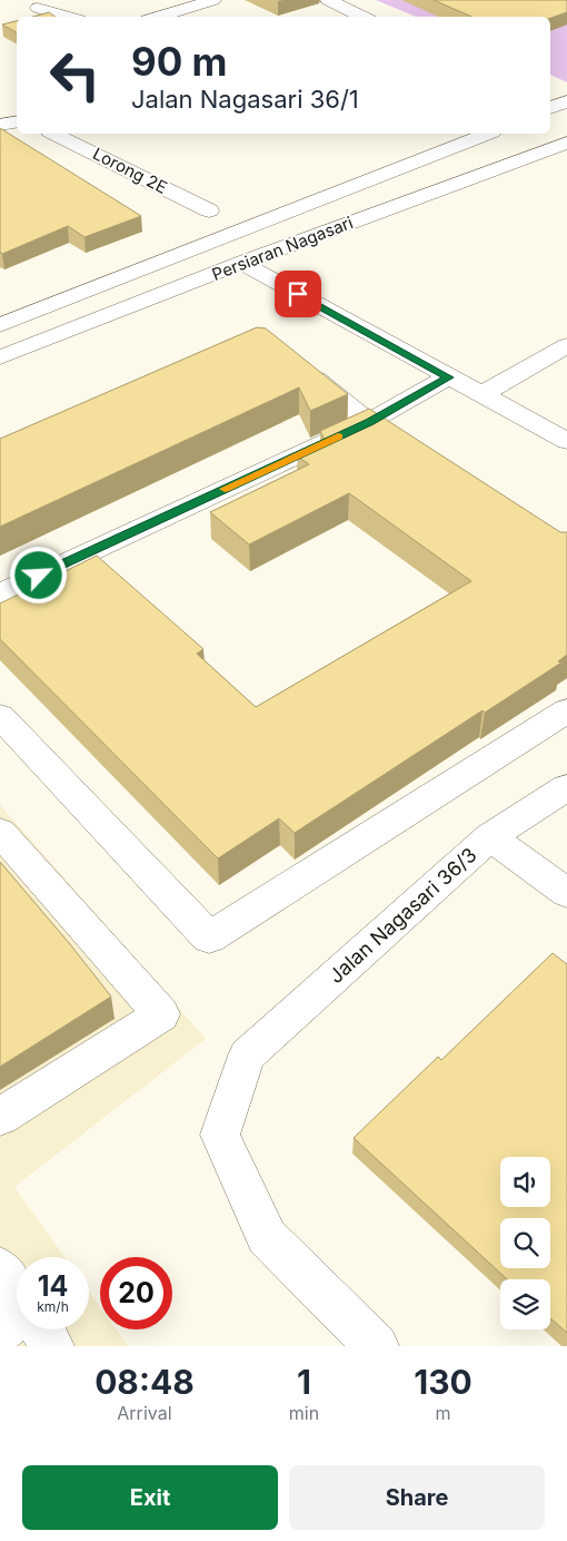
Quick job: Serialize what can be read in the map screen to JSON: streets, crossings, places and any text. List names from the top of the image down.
{
  "streets": {
    "street": ["Lorong 2E", "Persiaran Nagasari", "Jalan Nagasari 36/3"]
  },
  "page": {
    "turn": ["90 m", "Jalan Nagasari 36/1"],
    "speed": "14 km/h",
    "limit": "20",
    "eta": [
      "08:48",
      "Arrival",
      "1",
      "min",
      "130",
      "m"
    ],
    "buttons": ["Exit", "Share"]
  }
}
